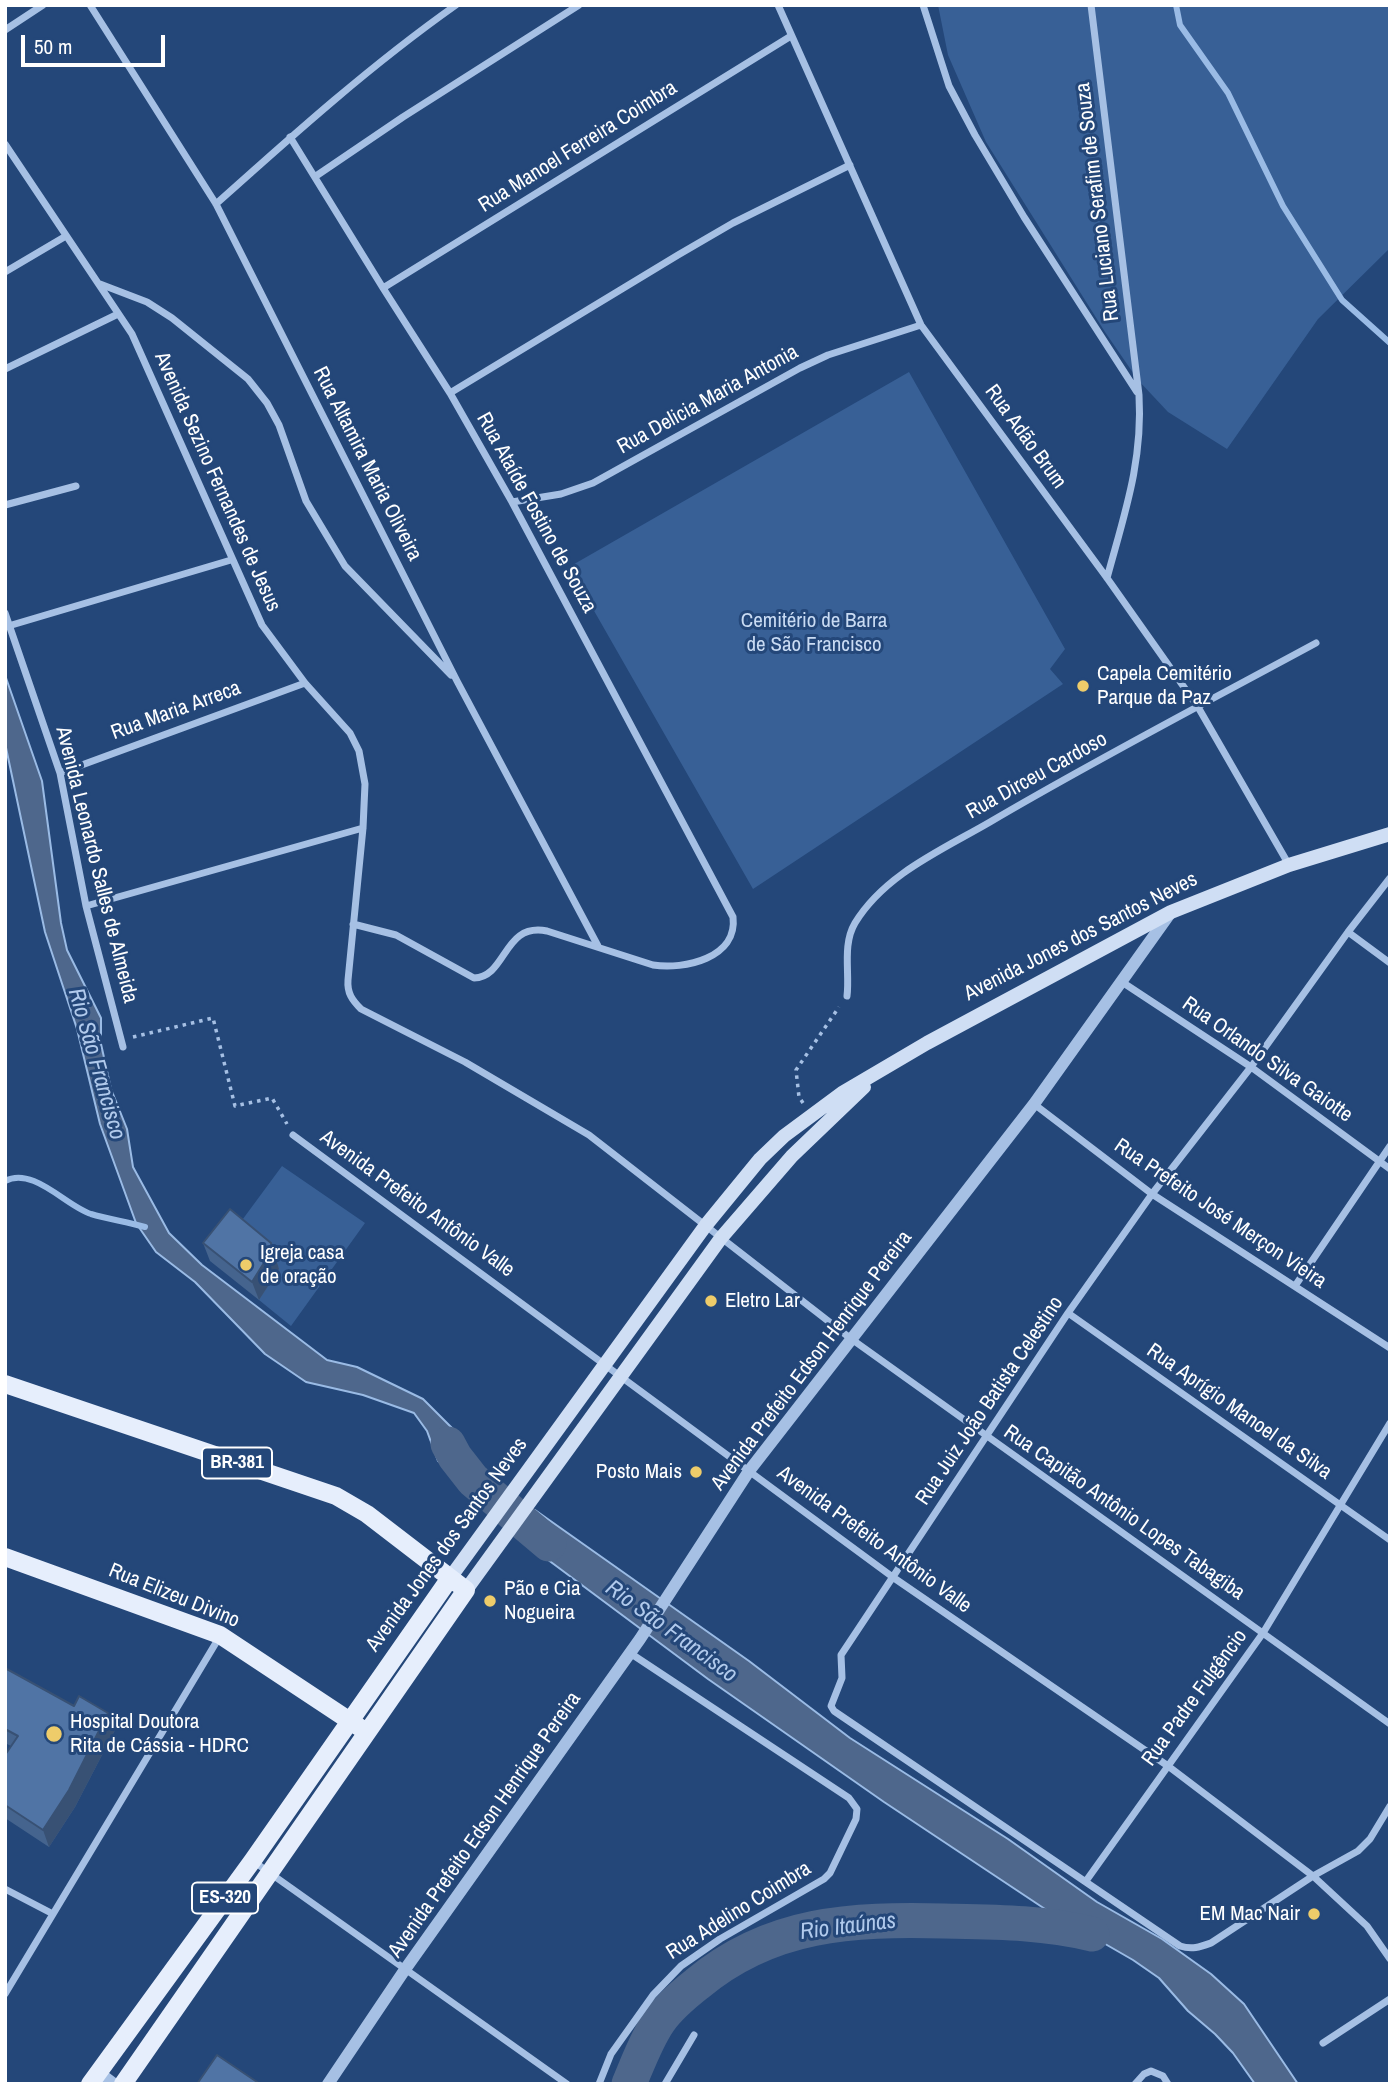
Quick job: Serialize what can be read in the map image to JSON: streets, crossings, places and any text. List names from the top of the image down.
{
  "streets": {
    "main road": [
      "Avenida Jones dos Santos Neves",
      "BR-381",
      "Rua Elizeu Divino",
      "ES-320"
    ],
    "street": [
      "Rua Manoel Ferreira Coimbra",
      "Rua Luciano Serafim de Souza",
      "Rua Delicia Maria Antonia",
      "Rua Adão Brum",
      "Rua Altamira Maria Oliveira",
      "Avenida Sezino Fernandes de Jesus",
      "Rua Ataíde Fostino de Souza",
      "Rua Maria Arreca",
      "Rua Dirceu Cardoso",
      "Avenida Leonardo Salles de Almeida",
      "Rua Orlando Silva Gaiotte",
      "Avenida Prefeito Antônio Valle",
      "Rua Prefeito José Merçon Vieira",
      "Avenida Prefeito Edson Henrique Pereira",
      "Rua Juiz João Batista Celestino",
      "Rua Aprígio Manoel da Silva",
      "Rua Capitão Antônio Lopes Tabagiba",
      "Rua Padre Fulgêncio",
      "Rua Adelino Coimbra"
    ]
  },
  "crossings": [
    ["Rua Manoel Ferreira Coimbra", "Rua Adão Brum"],
    ["Rua Manoel Ferreira Coimbra", "Rua Ataíde Fostino de Souza"],
    ["Rua Luciano Serafim de Souza", "Rua Adão Brum"],
    ["Rua Delicia Maria Antonia", "Rua Adão Brum"],
    ["Rua Delicia Maria Antonia", "Rua Ataíde Fostino de Souza"],
    ["Rua Adão Brum", "Rua Dirceu Cardoso"],
    ["Rua Adão Brum", "Avenida Jones dos Santos Neves"],
    ["Rua Altamira Maria Oliveira", "Rua Ataíde Fostino de Souza"],
    ["Avenida Sezino Fernandes de Jesus", "Rua Maria Arreca"],
    ["Avenida Sezino Fernandes de Jesus", "Avenida Jones dos Santos Neves"],
    ["Avenida Sezino Fernandes de Jesus", "Rua Capitão Antônio Lopes Tabagiba"],
    ["Rua Maria Arreca", "Avenida Leonardo Salles de Almeida"],
    ["Avenida Jones dos Santos Neves", "Avenida Prefeito Antônio Valle"],
    ["Avenida Jones dos Santos Neves", "Avenida Prefeito Edson Henrique Pereira"],
    ["Avenida Jones dos Santos Neves", "BR-381"],
    ["Avenida Jones dos Santos Neves", "Rua Capitão Antônio Lopes Tabagiba"],
    ["Avenida Jones dos Santos Neves", "Rua Elizeu Divino"],
    ["Rua Orlando Silva Gaiotte", "Avenida Prefeito Edson Henrique Pereira"],
    ["Rua Orlando Silva Gaiotte", "Rua Juiz João Batista Celestino"],
    ["Avenida Prefeito Antônio Valle", "Avenida Prefeito Edson Henrique Pereira"],
    ["Avenida Prefeito Antônio Valle", "Rua Juiz João Batista Celestino"],
    ["Avenida Prefeito Antônio Valle", "Rua Padre Fulgêncio"],
    ["Rua Prefeito José Merçon Vieira", "Avenida Prefeito Edson Henrique Pereira"],
    ["Rua Prefeito José Merçon Vieira", "Rua Juiz João Batista Celestino"],
    ["Avenida Prefeito Edson Henrique Pereira", "Rua Capitão Antônio Lopes Tabagiba"],
    ["Avenida Prefeito Edson Henrique Pereira", "Rua Adelino Coimbra"],
    ["Rua Juiz João Batista Celestino", "Rua Aprígio Manoel da Silva"],
    ["Rua Juiz João Batista Celestino", "Rua Capitão Antônio Lopes Tabagiba"],
    ["Rua Juiz João Batista Celestino", "Rua Padre Fulgêncio"],
    ["Rua Aprígio Manoel da Silva", "Rua Padre Fulgêncio"],
    ["Rua Capitão Antônio Lopes Tabagiba", "Rua Padre Fulgêncio"]
  ],
  "water": ["Rio São Francisco", "Rio Itaúnas"],
  "parks": ["Cemitério de Barra de São Francisco"],
  "places": [
    "Capela Cemitério Parque da Paz",
    "Igreja casa de oração",
    "Eletro Lar",
    "Posto Mais",
    "Pão e Cia Nogueira",
    "Hospital Doutora Rita de Cássia - HDRC",
    "EM Mac Nair"
  ],
  "scale_bar": "50 m"
}
